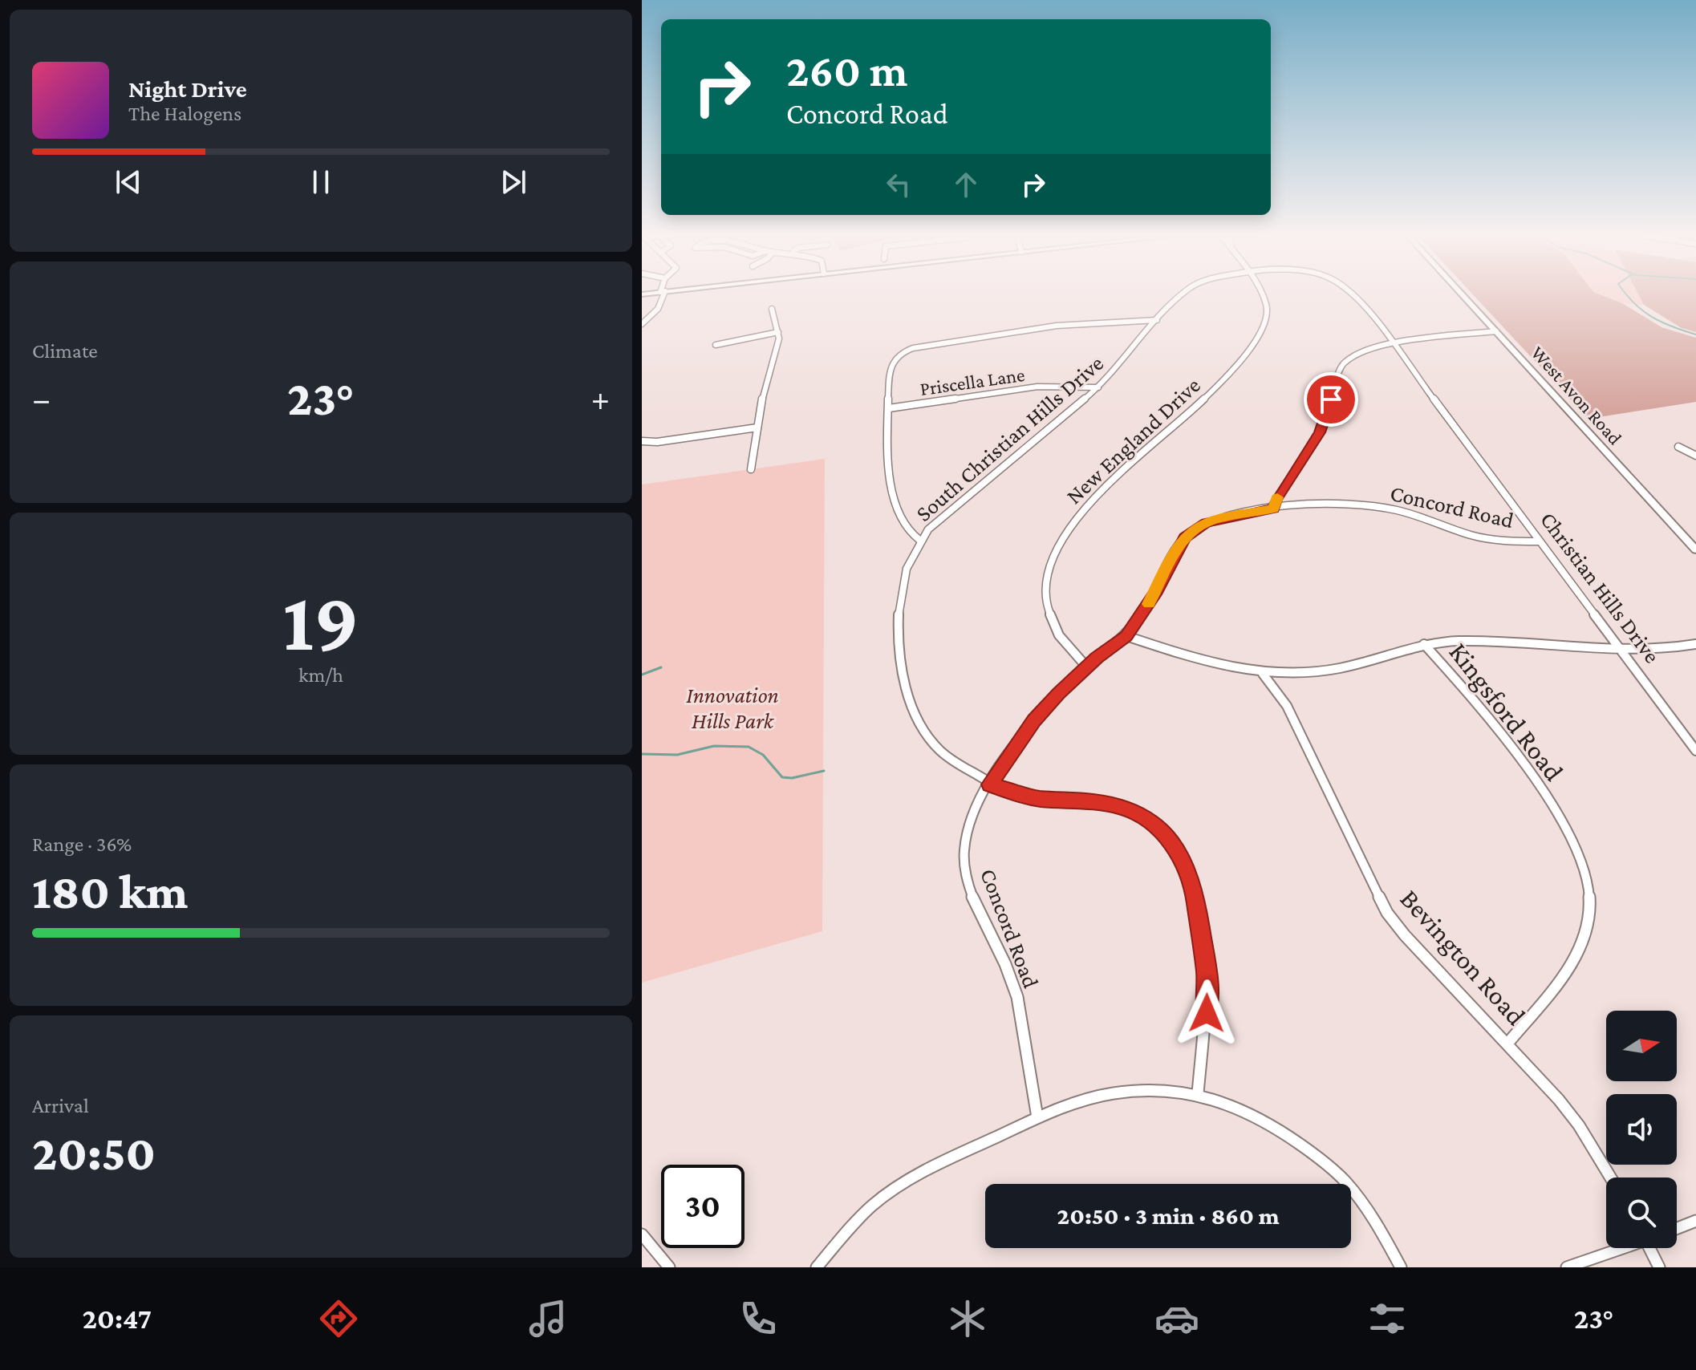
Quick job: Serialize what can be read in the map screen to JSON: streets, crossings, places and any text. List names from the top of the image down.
{
  "streets": {
    "street": [
      "Priscella Lane",
      "West Avon Road",
      "South Christian Hills Drive",
      "New England Drive",
      "Concord Road",
      "Christian Hills Drive",
      "Kingsford Road",
      "Bevington Road"
    ]
  },
  "crossings": [
    ["Priscella Lane", "South Christian Hills Drive"],
    ["South Christian Hills Drive", "Concord Road"],
    ["New England Drive", "Concord Road"],
    ["Concord Road", "Christian Hills Drive"],
    ["Kingsford Road", "Bevington Road"]
  ],
  "parks": ["Innovation Hills Park"],
  "north": "right",
  "page": {
    "turn": ["260 m", "Concord Road"],
    "song": ["Night Drive", "The Halogens"],
    "tile": [
      "Climate",
      ["19", "km/h"],
      ["Range · 36%", "180 km"],
      ["Arrival", "20:50"]
    ],
    "heat": ["−", "23°", "+"],
    "limit": "30",
    "trip": "20:50 · 3 min · 860 m",
    "tabs": ["20:47", "23°"]
  }
}
